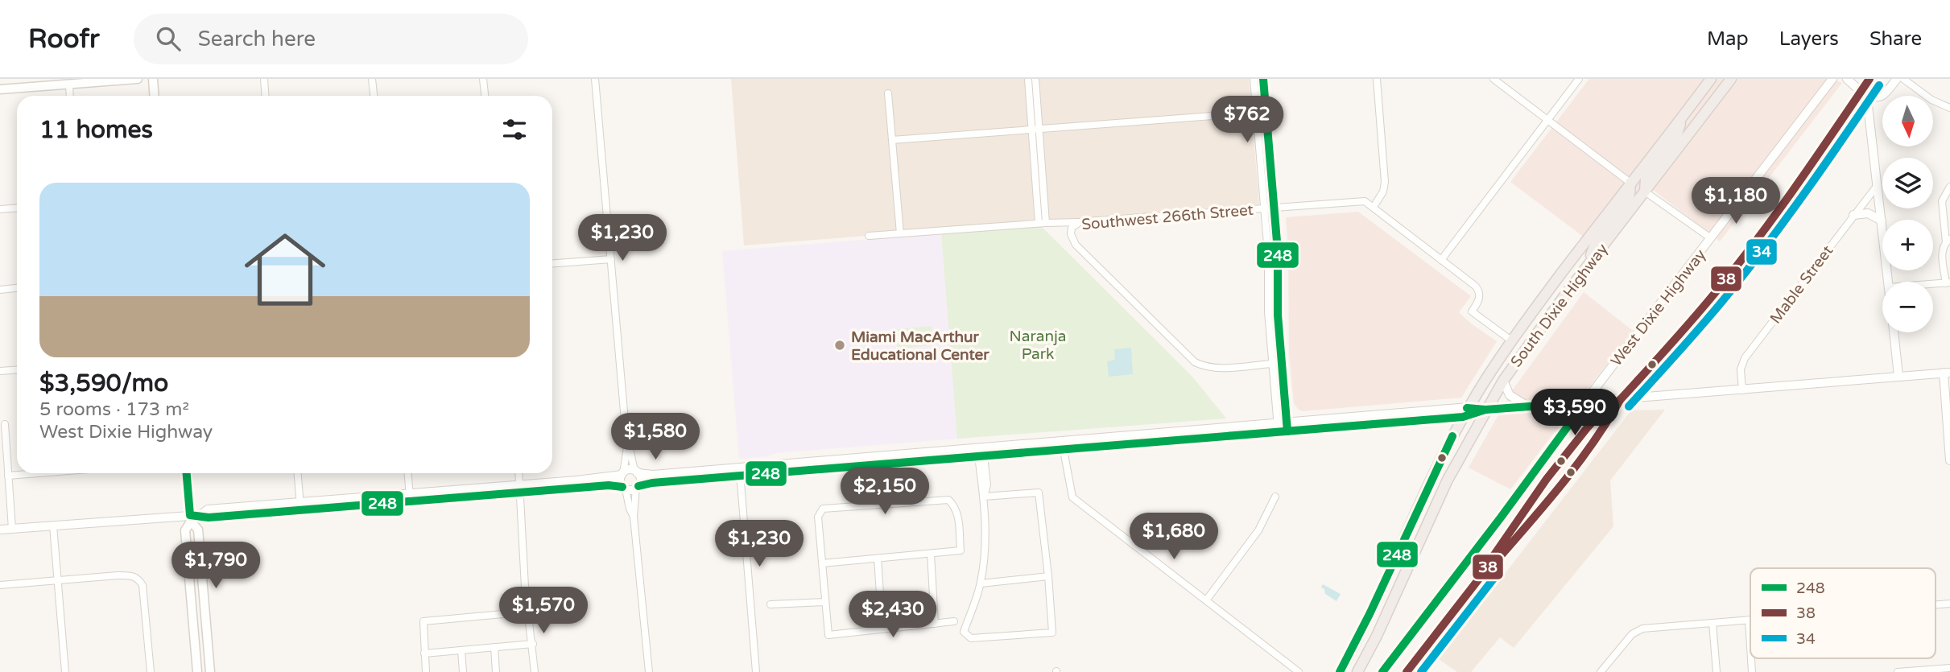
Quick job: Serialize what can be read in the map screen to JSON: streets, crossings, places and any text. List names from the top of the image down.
{
  "streets": {
    "highway": ["South Dixie Highway"],
    "street": ["Southwest 266th Street", "Mable Street", "West Dixie Highway"]
  },
  "crossings": [
    ["Southwest 266th Street", "South Dixie Highway"]
  ],
  "parks": ["Naranja Park"],
  "places": ["Miami MacArthur Educational Center"],
  "lines": ["transit line 248", "transit line 38", "transit line 34"],
  "legend": ["248", "38", "34"],
  "north": "bottom",
  "page": {
    "header": "Roofr",
    "search": "Search here",
    "nav": ["Map", "Layers", "Share"],
    "map_buttons": ["+", "−"],
    "price": [
      "$762",
      "$1,180",
      "$1,230",
      "$3,590",
      "$1,580",
      "$2,150",
      "$1,680",
      "$1,230",
      "$1,790",
      "$1,570",
      "$2,430"
    ],
    "heading": "11 homes",
    "list": [
      {
        "name": "$3,590/mo",
        "note": "5 rooms · 173 m² · West Dixie Highway"
      }
    ]
  }
}
